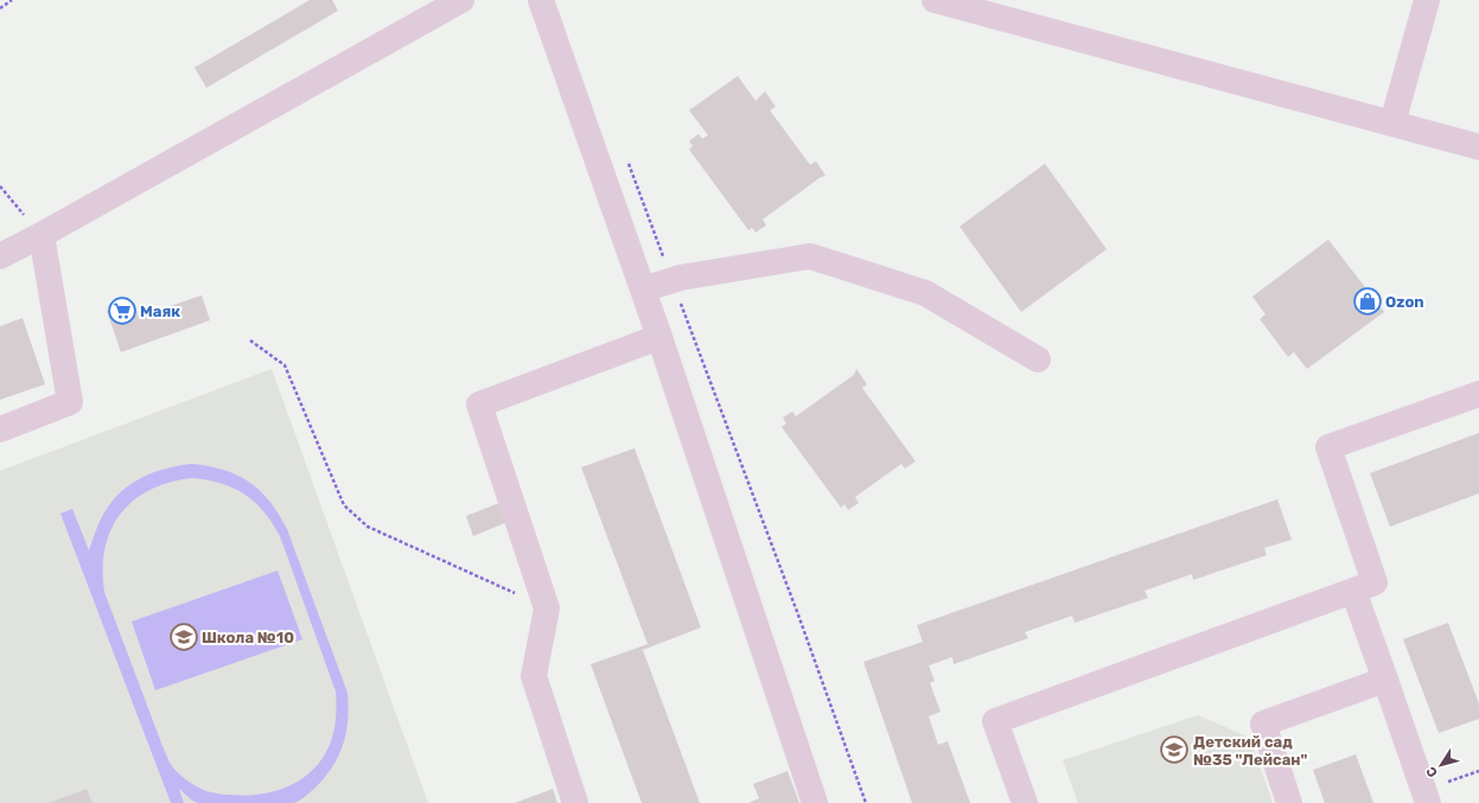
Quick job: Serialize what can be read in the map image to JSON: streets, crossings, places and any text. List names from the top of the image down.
{
  "places": {
    "shop": ["Ozon"],
    "supermarket": ["Маяк"],
    "school or university": ["Школа №10", "Детский сад №35 \"Лейсан\""]
  },
  "north": "bottom left"
}
